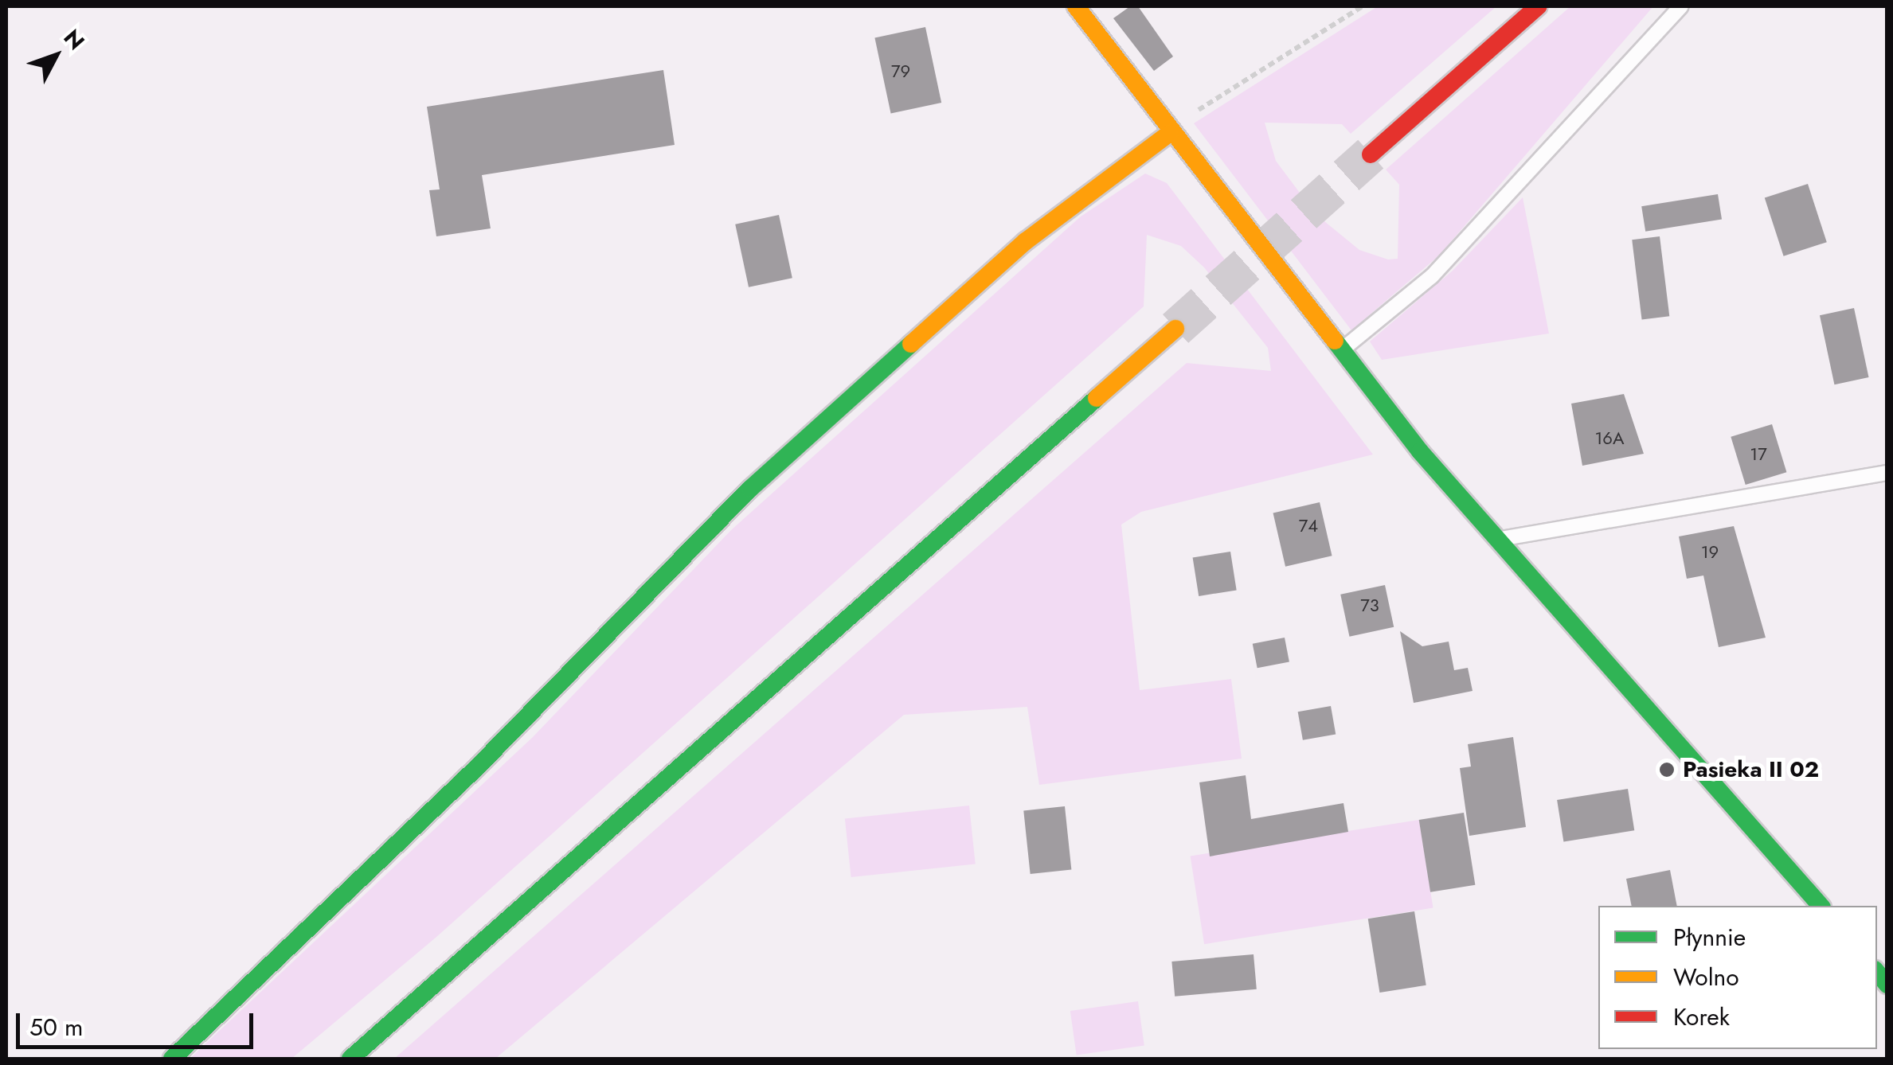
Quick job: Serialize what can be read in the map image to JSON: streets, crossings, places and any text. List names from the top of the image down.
{
  "places": ["Pasieka II 02"],
  "house_numbers": [
    "79",
    "16A",
    "17",
    "74",
    "19",
    "73"
  ],
  "legend": ["Płynnie", "Wolno", "Korek"],
  "scale_bar": "50 m",
  "north": "top right"
}
